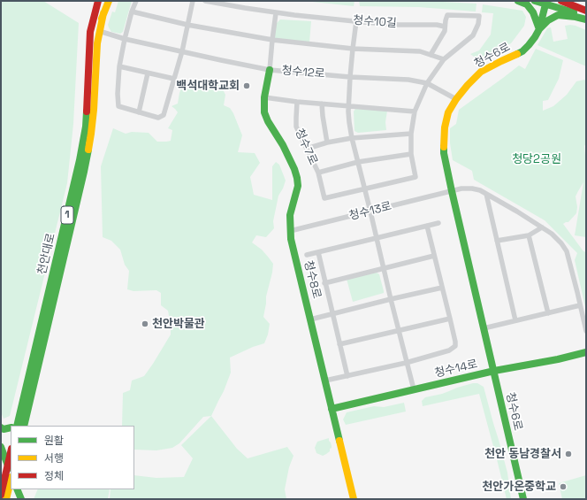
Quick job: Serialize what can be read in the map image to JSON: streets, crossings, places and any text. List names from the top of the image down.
{
  "streets": {
    "main road": [
      "청수6로",
      "1",
      "천안대로",
      "청수8로",
      "청수14로"
    ],
    "street": [
      "청수10길",
      "청수12로",
      "청수7로",
      "청수13로"
    ]
  },
  "crossings": [
    ["청수6로", "청수12로"],
    ["청수6로", "청수13로"],
    ["청수6로", "청수14로"],
    ["청수12로", "천안대로"],
    ["청수12로", "청수8로"],
    ["청수13로", "청수8로"],
    ["청수8로", "청수14로"]
  ],
  "parks": ["청당2공원"],
  "places": [
    "백석대학교회",
    "천안박물관",
    "천안 동남경찰서",
    "천안가온중학교"
  ],
  "legend": ["원활", "서행", "정체"]
}
